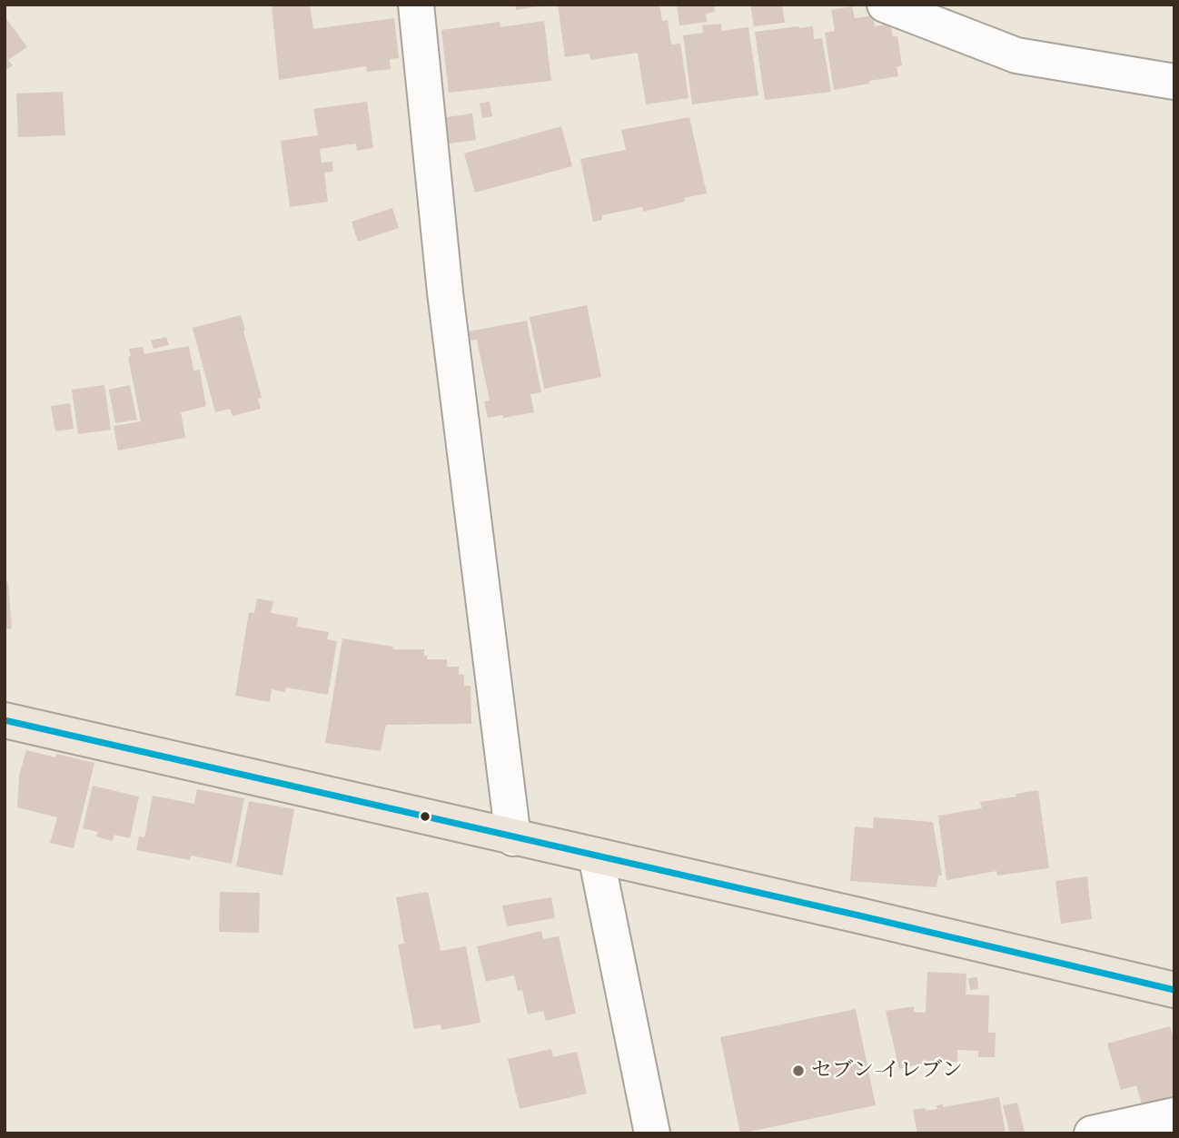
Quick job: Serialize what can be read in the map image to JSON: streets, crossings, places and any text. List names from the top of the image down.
{
  "places": ["セブン-イレブン"]
}
